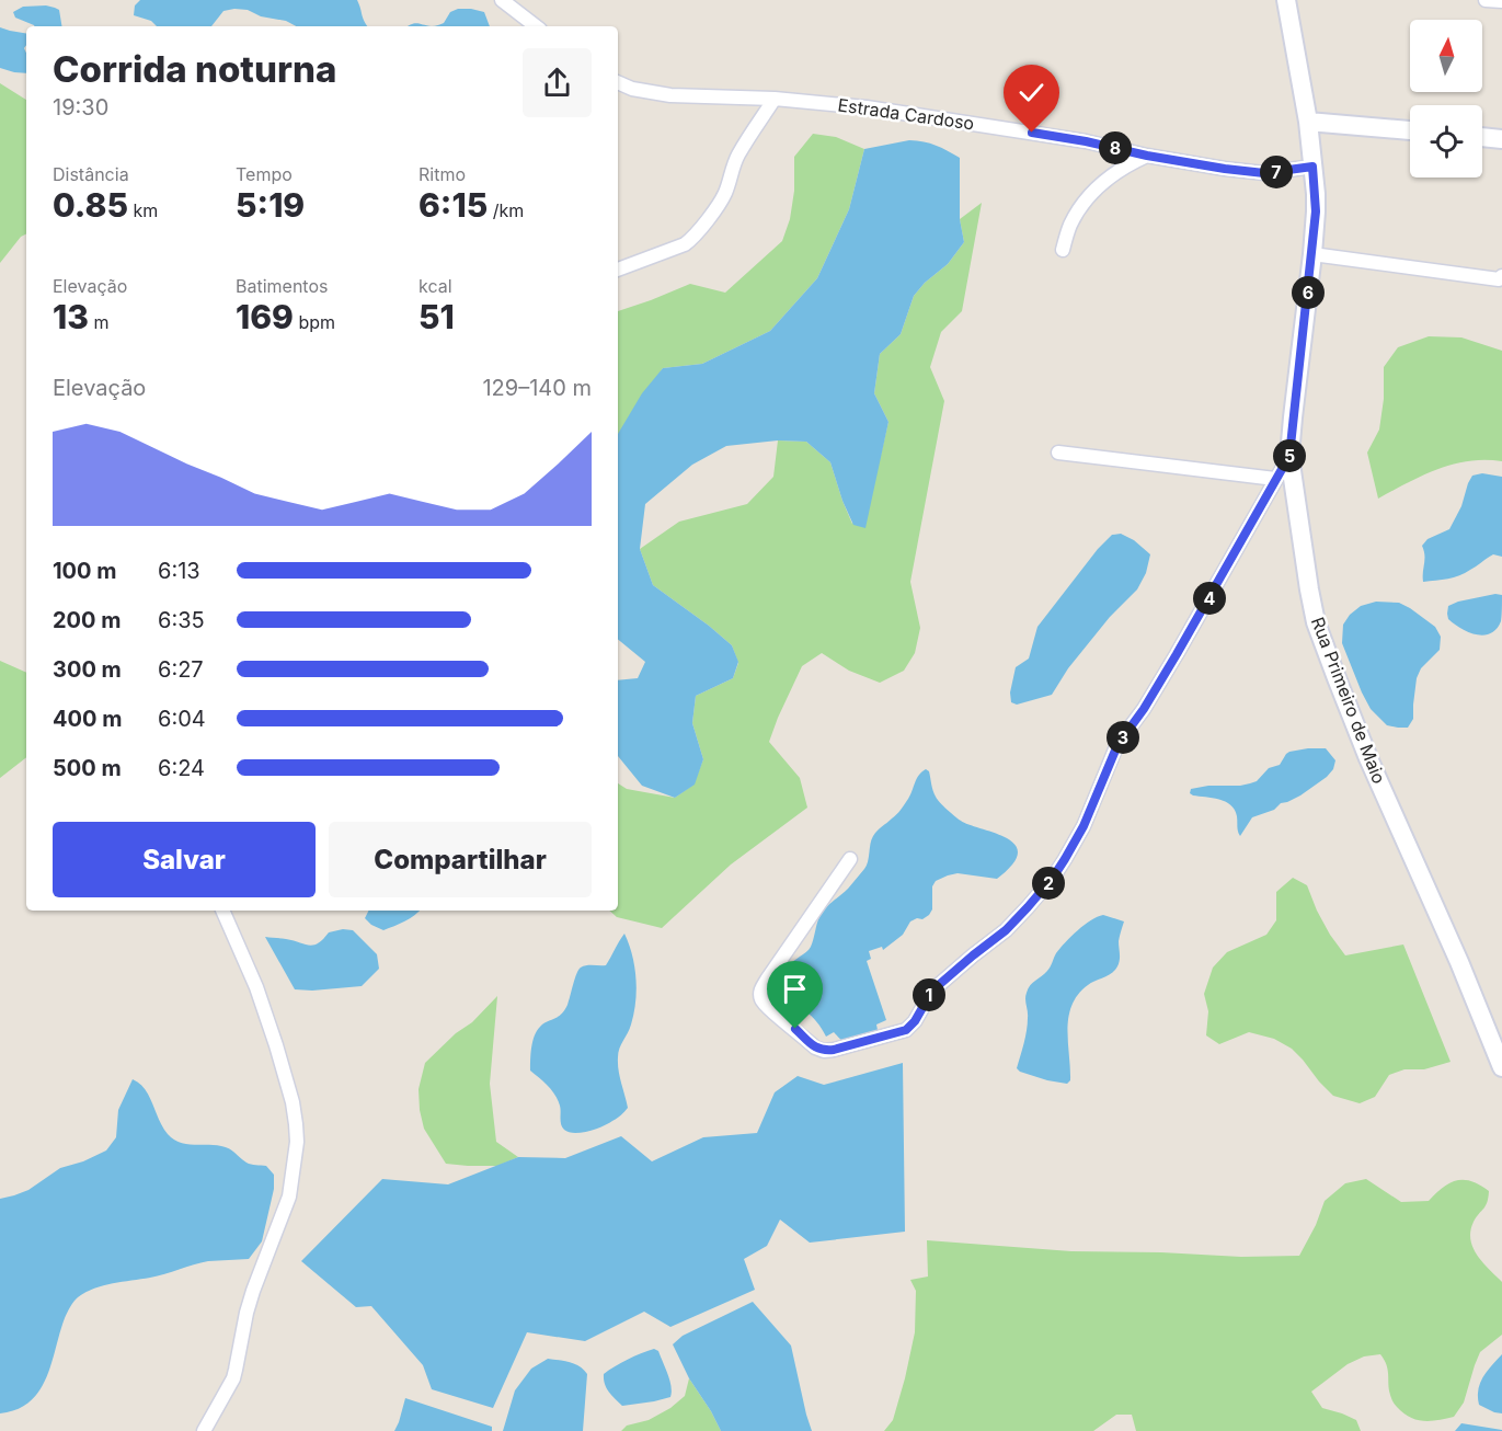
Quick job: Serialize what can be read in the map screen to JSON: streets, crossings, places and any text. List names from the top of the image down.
{
  "streets": {
    "main road": ["Rua Primeiro de Maio"],
    "street": ["Estrada Cardoso"]
  },
  "crossings": [
    ["Estrada Cardoso", "Rua Primeiro de Maio"]
  ],
  "north": "top",
  "page": {
    "heading": ["Corrida noturna", "19:30"],
    "pins": [
      "8",
      "7",
      "6",
      "5",
      "4",
      "3",
      "2",
      "1"
    ],
    "stats": [
      ["Distância", "0.85 km"],
      ["Tempo", "5:19"],
      ["Ritmo", "6:15 /km"],
      ["Elevação", "13 m"],
      ["Batimentos", "169 bpm"],
      ["kcal", "51"]
    ],
    "chart": ["Elevação", "129–140 m"],
    "list": [
      {
        "name": "100 m",
        "note": "6:13"
      },
      {
        "name": "200 m",
        "note": "6:35"
      },
      {
        "name": "300 m",
        "note": "6:27"
      },
      {
        "name": "400 m",
        "note": "6:04"
      },
      {
        "name": "500 m",
        "note": "6:24"
      }
    ],
    "buttons": ["Salvar", "Compartilhar"]
  }
}
